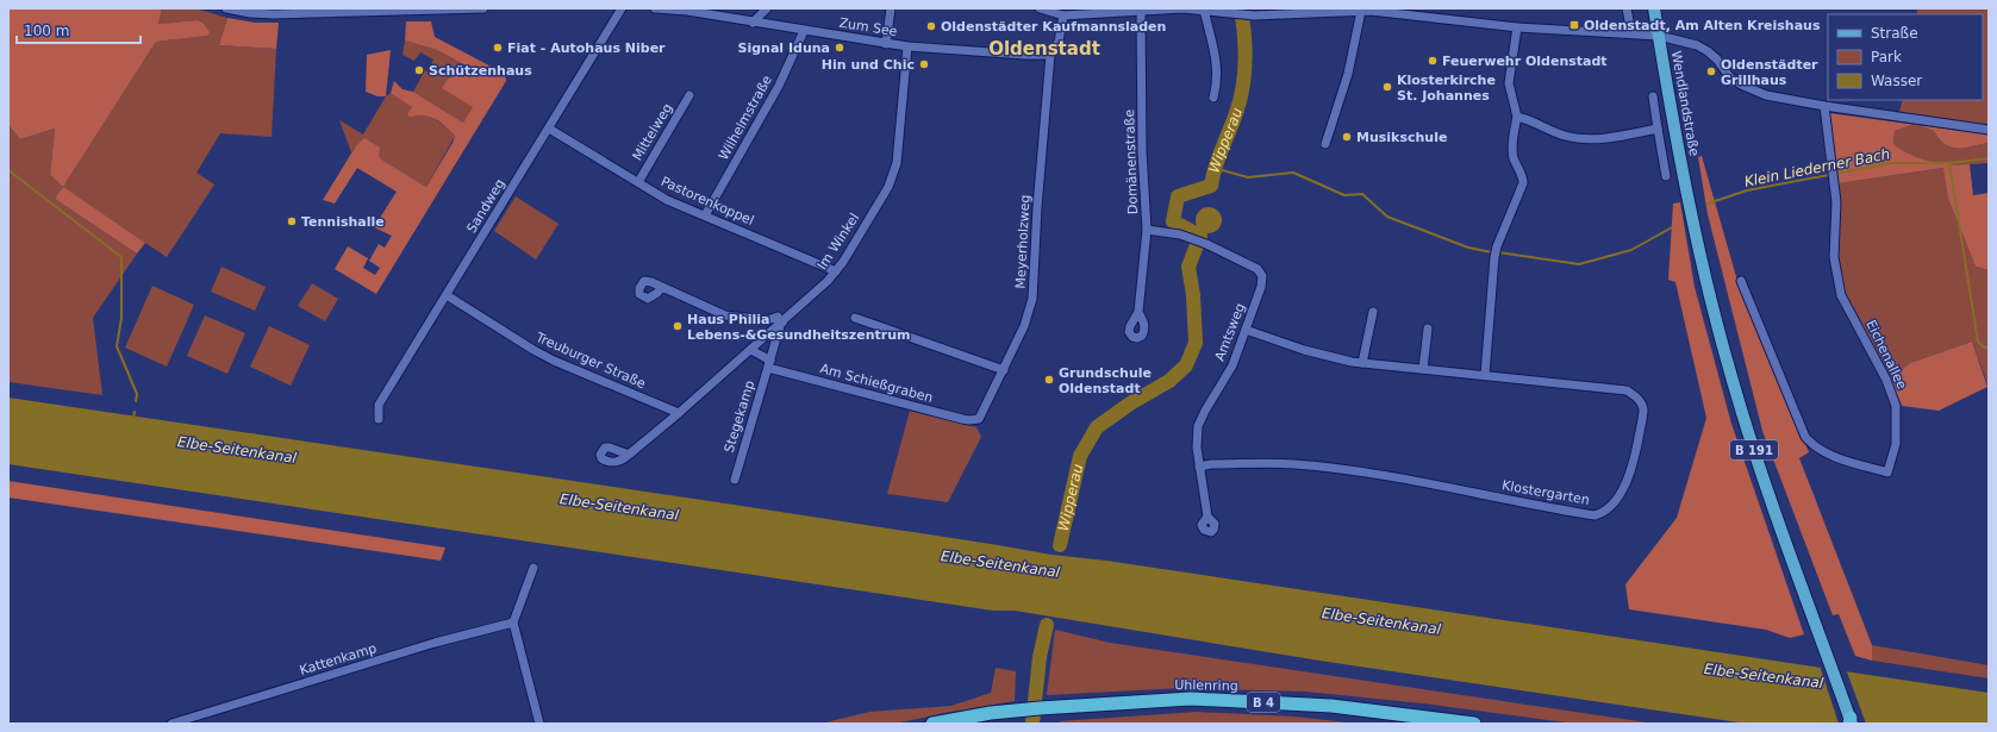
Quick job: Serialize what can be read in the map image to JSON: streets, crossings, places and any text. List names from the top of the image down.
{
  "streets": {
    "highway": ["Uhlenring", "B 4"],
    "main road": ["Wendlandstraße", "B 191"],
    "street": [
      "Zum See",
      "Wilhelmstraße",
      "Mittelweg",
      "Domänenstraße",
      "Pastorenkoppel",
      "Sandweg",
      "Im Winkel",
      "Meyerholzweg",
      "Amtsweg",
      "Eichenallee",
      "Treuburger Straße",
      "Am Schießgraben",
      "Stegekamp",
      "Klostergarten",
      "Kattenkamp"
    ]
  },
  "crossings": [
    ["Zum See", "Wilhelmstraße"],
    ["Zum See", "Im Winkel"],
    ["Zum See", "Meyerholzweg"],
    ["Wilhelmstraße", "Pastorenkoppel"],
    ["Mittelweg", "Pastorenkoppel"],
    ["Domänenstraße", "Amtsweg"],
    ["Pastorenkoppel", "Sandweg"],
    ["Pastorenkoppel", "Im Winkel"],
    ["Sandweg", "Treuburger Straße"],
    ["Im Winkel", "Treuburger Straße"],
    ["Im Winkel", "Stegekamp"],
    ["Meyerholzweg", "Am Schießgraben"],
    ["Amtsweg", "Klostergarten"],
    ["Am Schießgraben", "Stegekamp"]
  ],
  "districts": ["Oldenstadt"],
  "water": ["Wipperau", "Klein Liederner Bach", "Elbe-Seitenkanal"],
  "places": {
    "transit": ["Oldenstadt, Am Alten Kreishaus"],
    "other": [
      "Oldenstädter Kaufmannsladen",
      "Fiat - Autohaus Niber",
      "Signal Iduna",
      "Feuerwehr Oldenstadt",
      "Hin und Chic",
      "Schützenhaus",
      "Oldenstädter Grillhaus",
      "Klosterkirche St. Johannes",
      "Musikschule",
      "Tennishalle",
      "Haus Philia Lebens-&Gesundheitszentrum",
      "Grundschule Oldenstadt"
    ]
  },
  "legend": ["Straße", "Park", "Wasser"],
  "scale_bar": "100 m"
}
